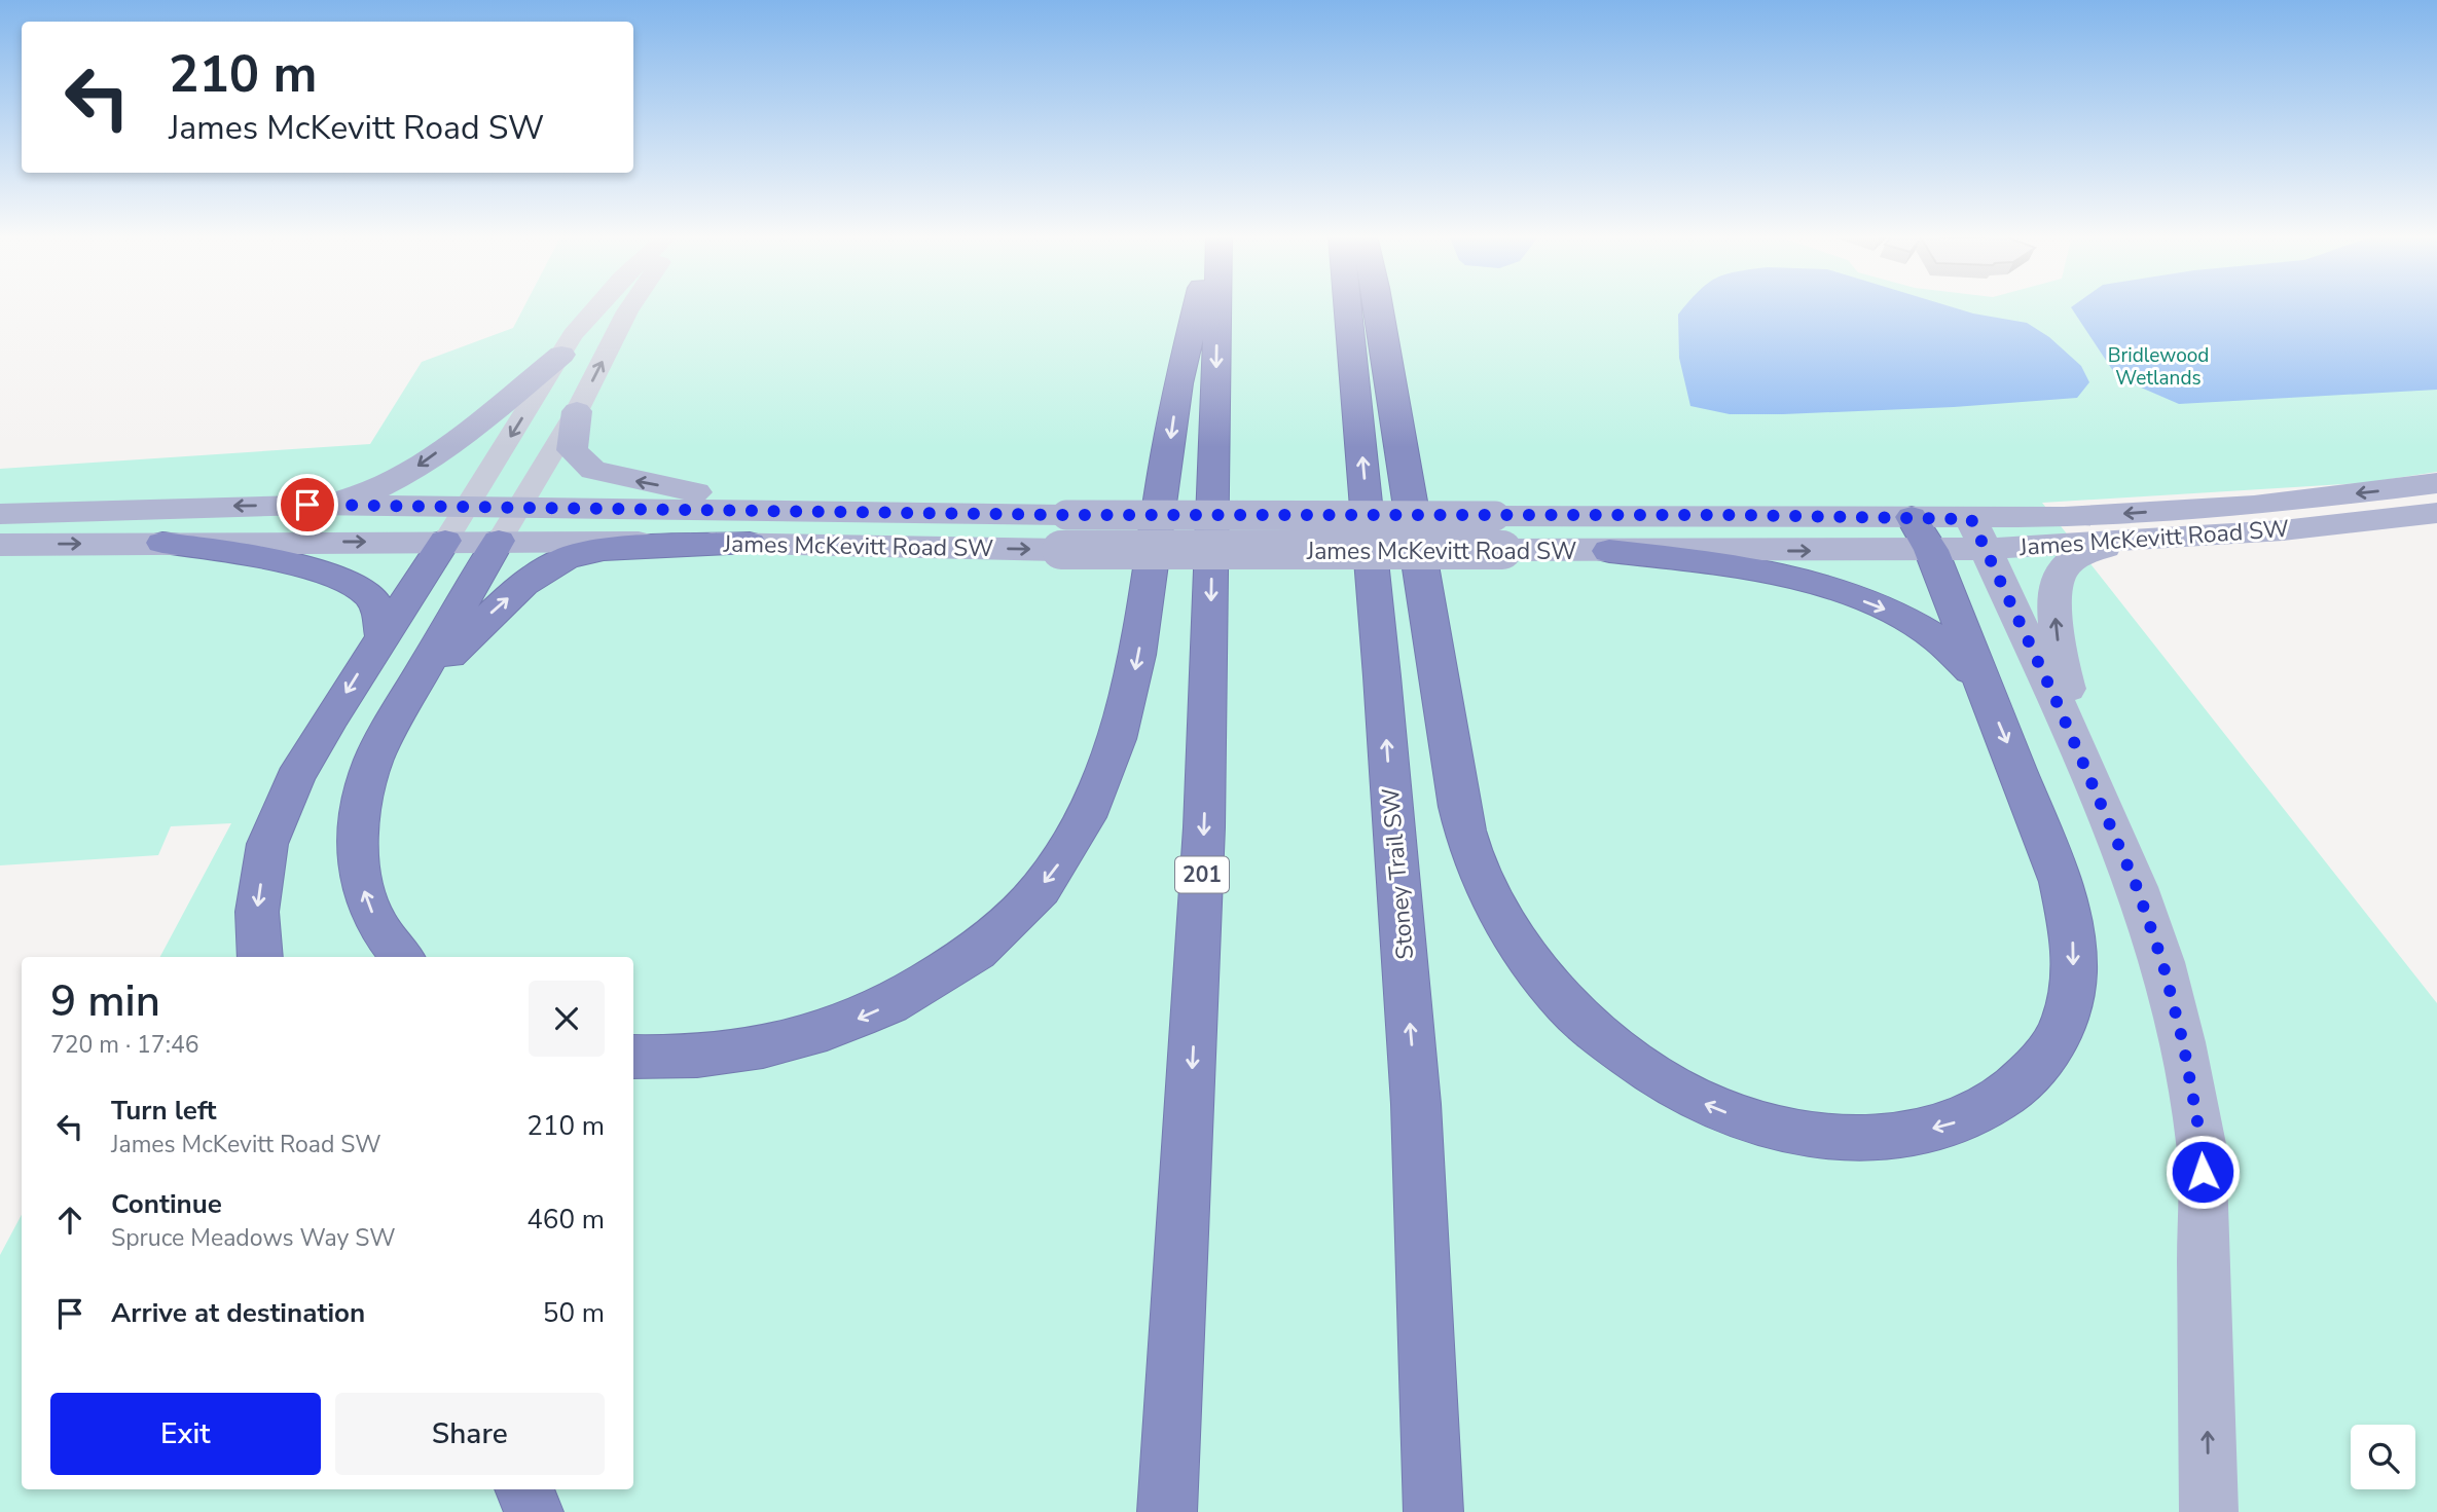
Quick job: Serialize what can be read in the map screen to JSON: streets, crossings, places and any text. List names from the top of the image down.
{
  "streets": {
    "highway": ["Stoney Trail SW", "201"],
    "main road": ["James McKevitt Road SW"]
  },
  "parks": ["Bridlewood Wetlands"],
  "page": {
    "turn": ["210 m", "James McKevitt Road SW"],
    "heading": ["9 min", "720 m · 17:46"],
    "list": [
      {
        "name": "Turn left",
        "note": "James McKevitt Road SW",
        "value": "210 m"
      },
      {
        "name": "Continue",
        "note": "Spruce Meadows Way SW",
        "value": "460 m"
      },
      {
        "name": "Arrive at destination",
        "value": "50 m"
      }
    ],
    "buttons": ["Exit", "Share"]
  }
}
